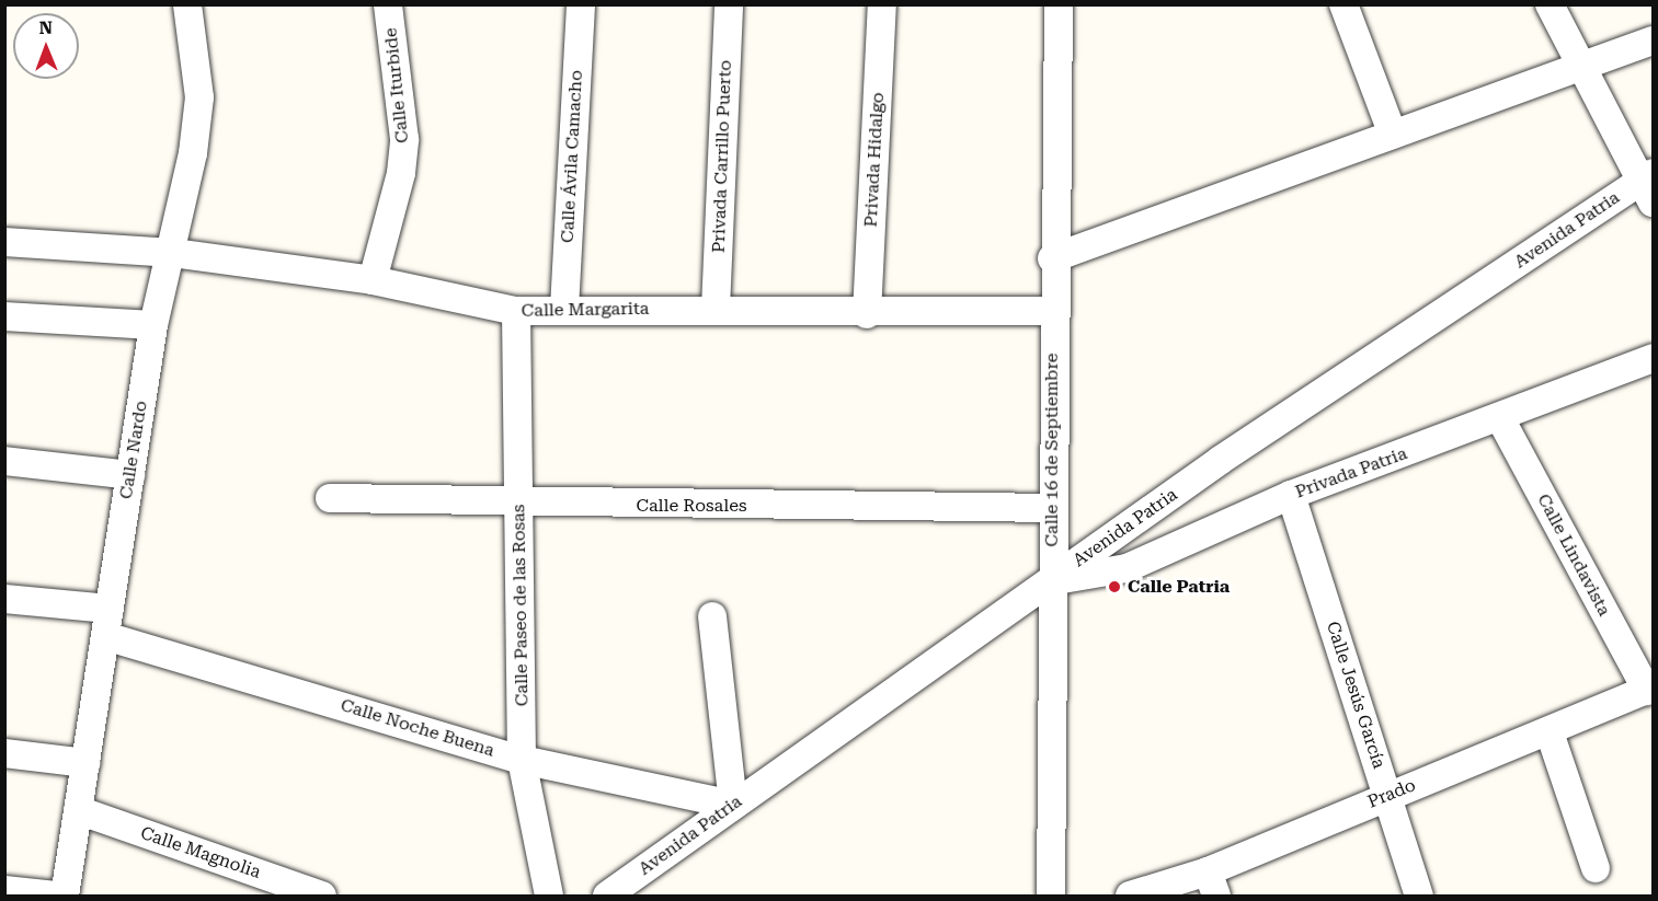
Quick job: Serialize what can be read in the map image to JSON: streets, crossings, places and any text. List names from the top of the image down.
{
  "streets": {
    "street": [
      "Calle Iturbide",
      "Calle Ávila Camacho",
      "Privada Carrillo Puerto",
      "Privada Hidalgo",
      "Avenida Patria",
      "Calle Margarita",
      "Calle Nardo",
      "Calle 16 de Septiembre",
      "Privada Patria",
      "Calle Rosales",
      "Calle Lindavista",
      "Calle Paseo de las Rosas",
      "Calle Jesús García",
      "Calle Noche Buena",
      "Prado",
      "Calle Magnolia"
    ]
  },
  "crossings": [
    ["Calle Iturbide", "Calle Margarita"],
    ["Calle Ávila Camacho", "Calle Margarita"],
    ["Privada Carrillo Puerto", "Calle Margarita"],
    ["Privada Hidalgo", "Calle Margarita"],
    ["Avenida Patria", "Calle 16 de Septiembre"],
    ["Avenida Patria", "Privada Patria"],
    ["Avenida Patria", "Calle Noche Buena"],
    ["Calle Margarita", "Calle Nardo"],
    ["Calle Margarita", "Calle 16 de Septiembre"],
    ["Calle Margarita", "Calle Paseo de las Rosas"],
    ["Calle Nardo", "Calle Noche Buena"],
    ["Calle Nardo", "Calle Magnolia"],
    ["Calle 16 de Septiembre", "Privada Patria"],
    ["Calle 16 de Septiembre", "Calle Rosales"],
    ["Privada Patria", "Calle Lindavista"],
    ["Privada Patria", "Calle Jesús García"],
    ["Calle Rosales", "Calle Paseo de las Rosas"],
    ["Calle Lindavista", "Prado"],
    ["Calle Paseo de las Rosas", "Calle Noche Buena"],
    ["Calle Jesús García", "Prado"]
  ],
  "places": ["Calle Patria"],
  "north": "top"
}
